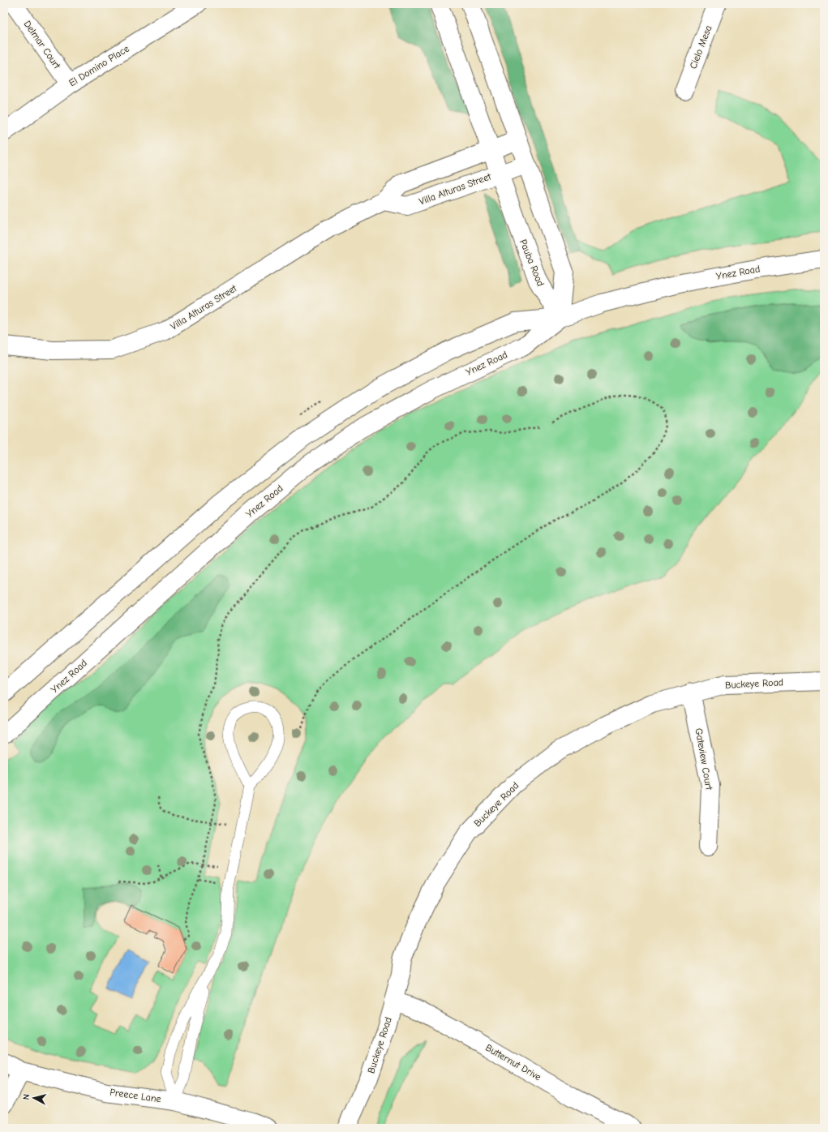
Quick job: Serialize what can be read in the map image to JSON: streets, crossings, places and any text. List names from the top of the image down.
{
  "streets": {
    "street": [
      "Delmar Court",
      "Cielo Mesa",
      "El Domino Place",
      "Villa Alturas Street",
      "Pauba Road",
      "Ynez Road",
      "Buckeye Road",
      "Gateview Court",
      "Butternut Drive",
      "Preece Lane"
    ]
  },
  "crossings": [
    ["Delmar Court", "El Domino Place"],
    ["Villa Alturas Street", "Pauba Road"],
    ["Pauba Road", "Ynez Road"],
    ["Buckeye Road", "Gateview Court"],
    ["Buckeye Road", "Butternut Drive"]
  ],
  "north": "left"
}
